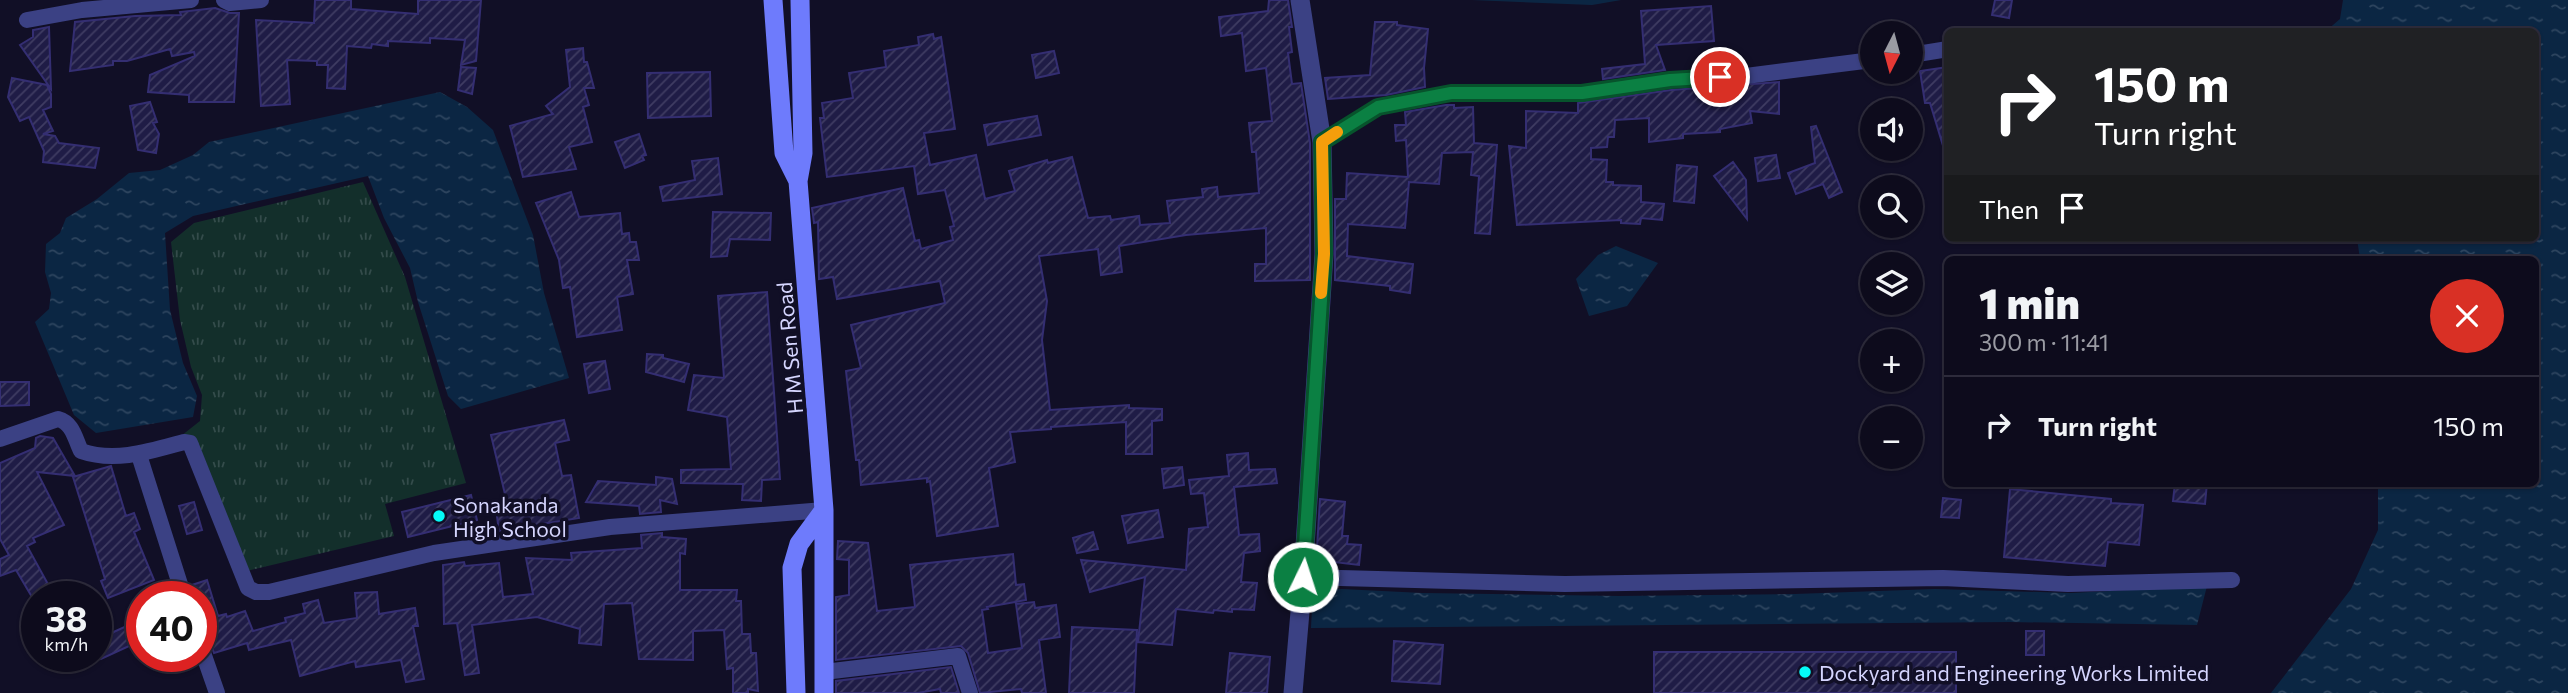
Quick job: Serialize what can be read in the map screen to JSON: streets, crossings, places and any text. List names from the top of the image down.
{
  "streets": {
    "main road": ["H M Sen Road"]
  },
  "places": ["Sonakanda High School", "Dockyard and Engineering Works Limited"],
  "north": "bottom",
  "page": {
    "map_buttons": ["+", "−"],
    "turn": ["150 m", "Turn right"],
    "then": "Then",
    "heading": ["1 min", "300 m · 11:41"],
    "list": [
      {
        "name": "Turn right",
        "value": "150 m"
      }
    ],
    "speed": "38 km/h",
    "limit": "40"
  }
}
